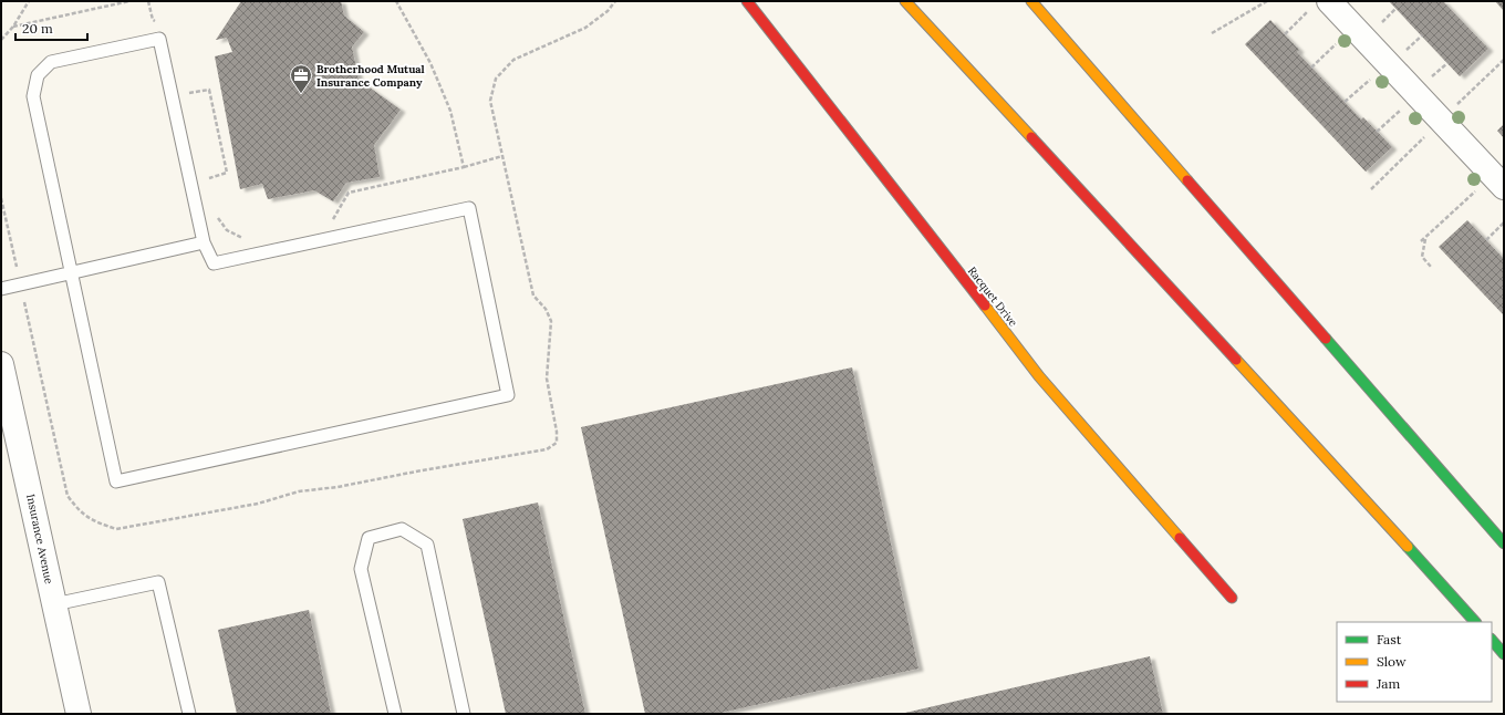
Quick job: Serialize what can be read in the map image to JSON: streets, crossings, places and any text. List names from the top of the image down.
{
  "streets": {
    "main road": ["Racquet Drive"],
    "street": ["Insurance Avenue"]
  },
  "places": {
    "office": ["Brotherhood Mutual Insurance Company"]
  },
  "legend": ["Fast", "Slow", "Jam"],
  "scale_bar": "20 m"
}
